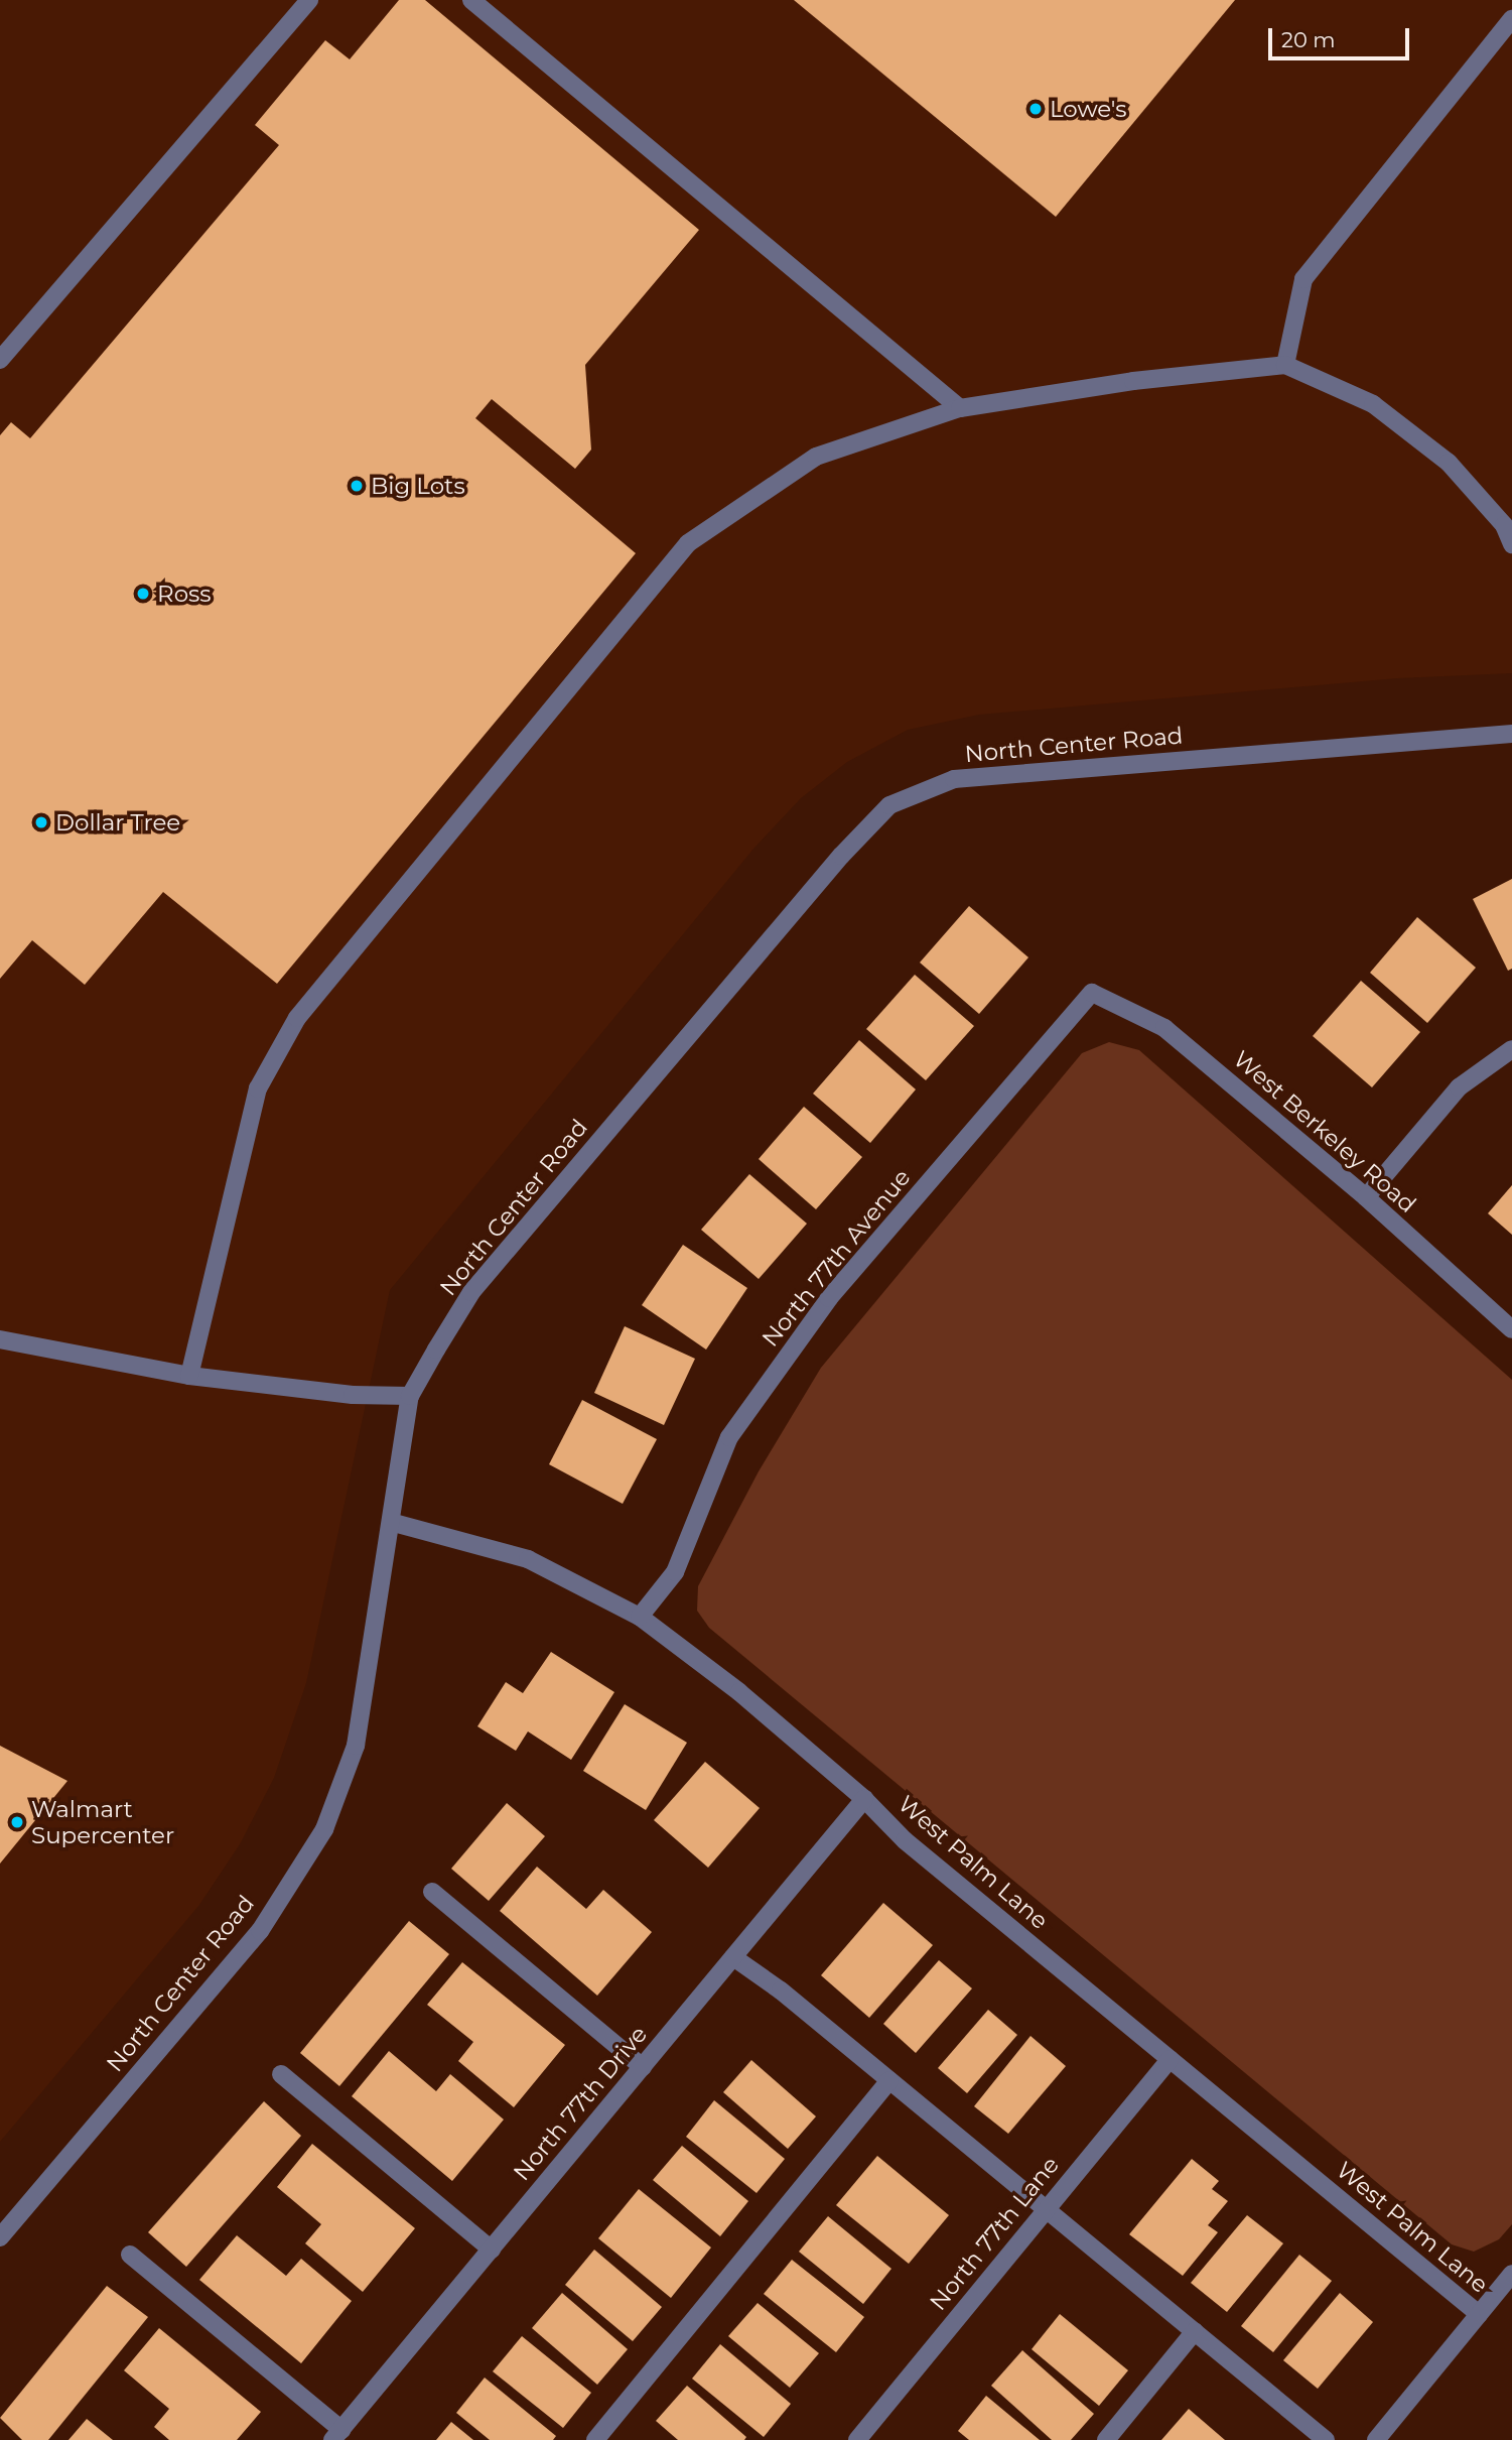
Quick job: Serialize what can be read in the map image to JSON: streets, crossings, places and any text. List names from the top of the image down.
{
  "streets": {
    "street": [
      "North Center Road",
      "West Berkeley Road",
      "North 77th Avenue",
      "West Palm Lane",
      "North 77th Drive",
      "North 77th Lane"
    ]
  },
  "crossings": [
    ["North Center Road", "West Palm Lane"],
    ["West Berkeley Road", "North 77th Avenue"],
    ["North 77th Avenue", "West Palm Lane"],
    ["West Palm Lane", "North 77th Drive"],
    ["West Palm Lane", "North 77th Lane"]
  ],
  "places": [
    "Lowe's",
    "Big Lots",
    "Ross",
    "Dollar Tree",
    "Walmart Supercenter"
  ],
  "scale_bar": "20 m"
}
